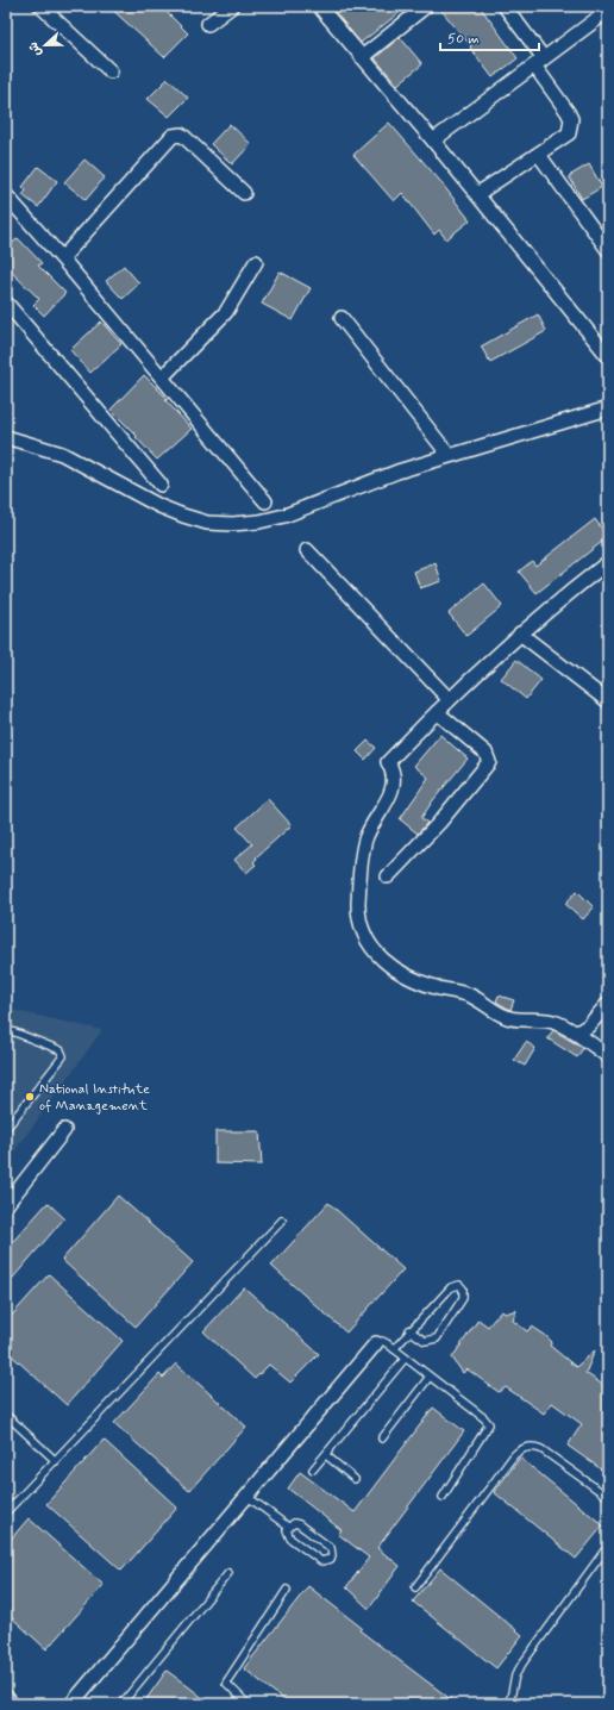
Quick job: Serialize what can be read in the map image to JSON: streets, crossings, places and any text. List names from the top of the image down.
{
  "places": ["National Institute of Management"],
  "scale_bar": "50 m",
  "north": "left"
}
